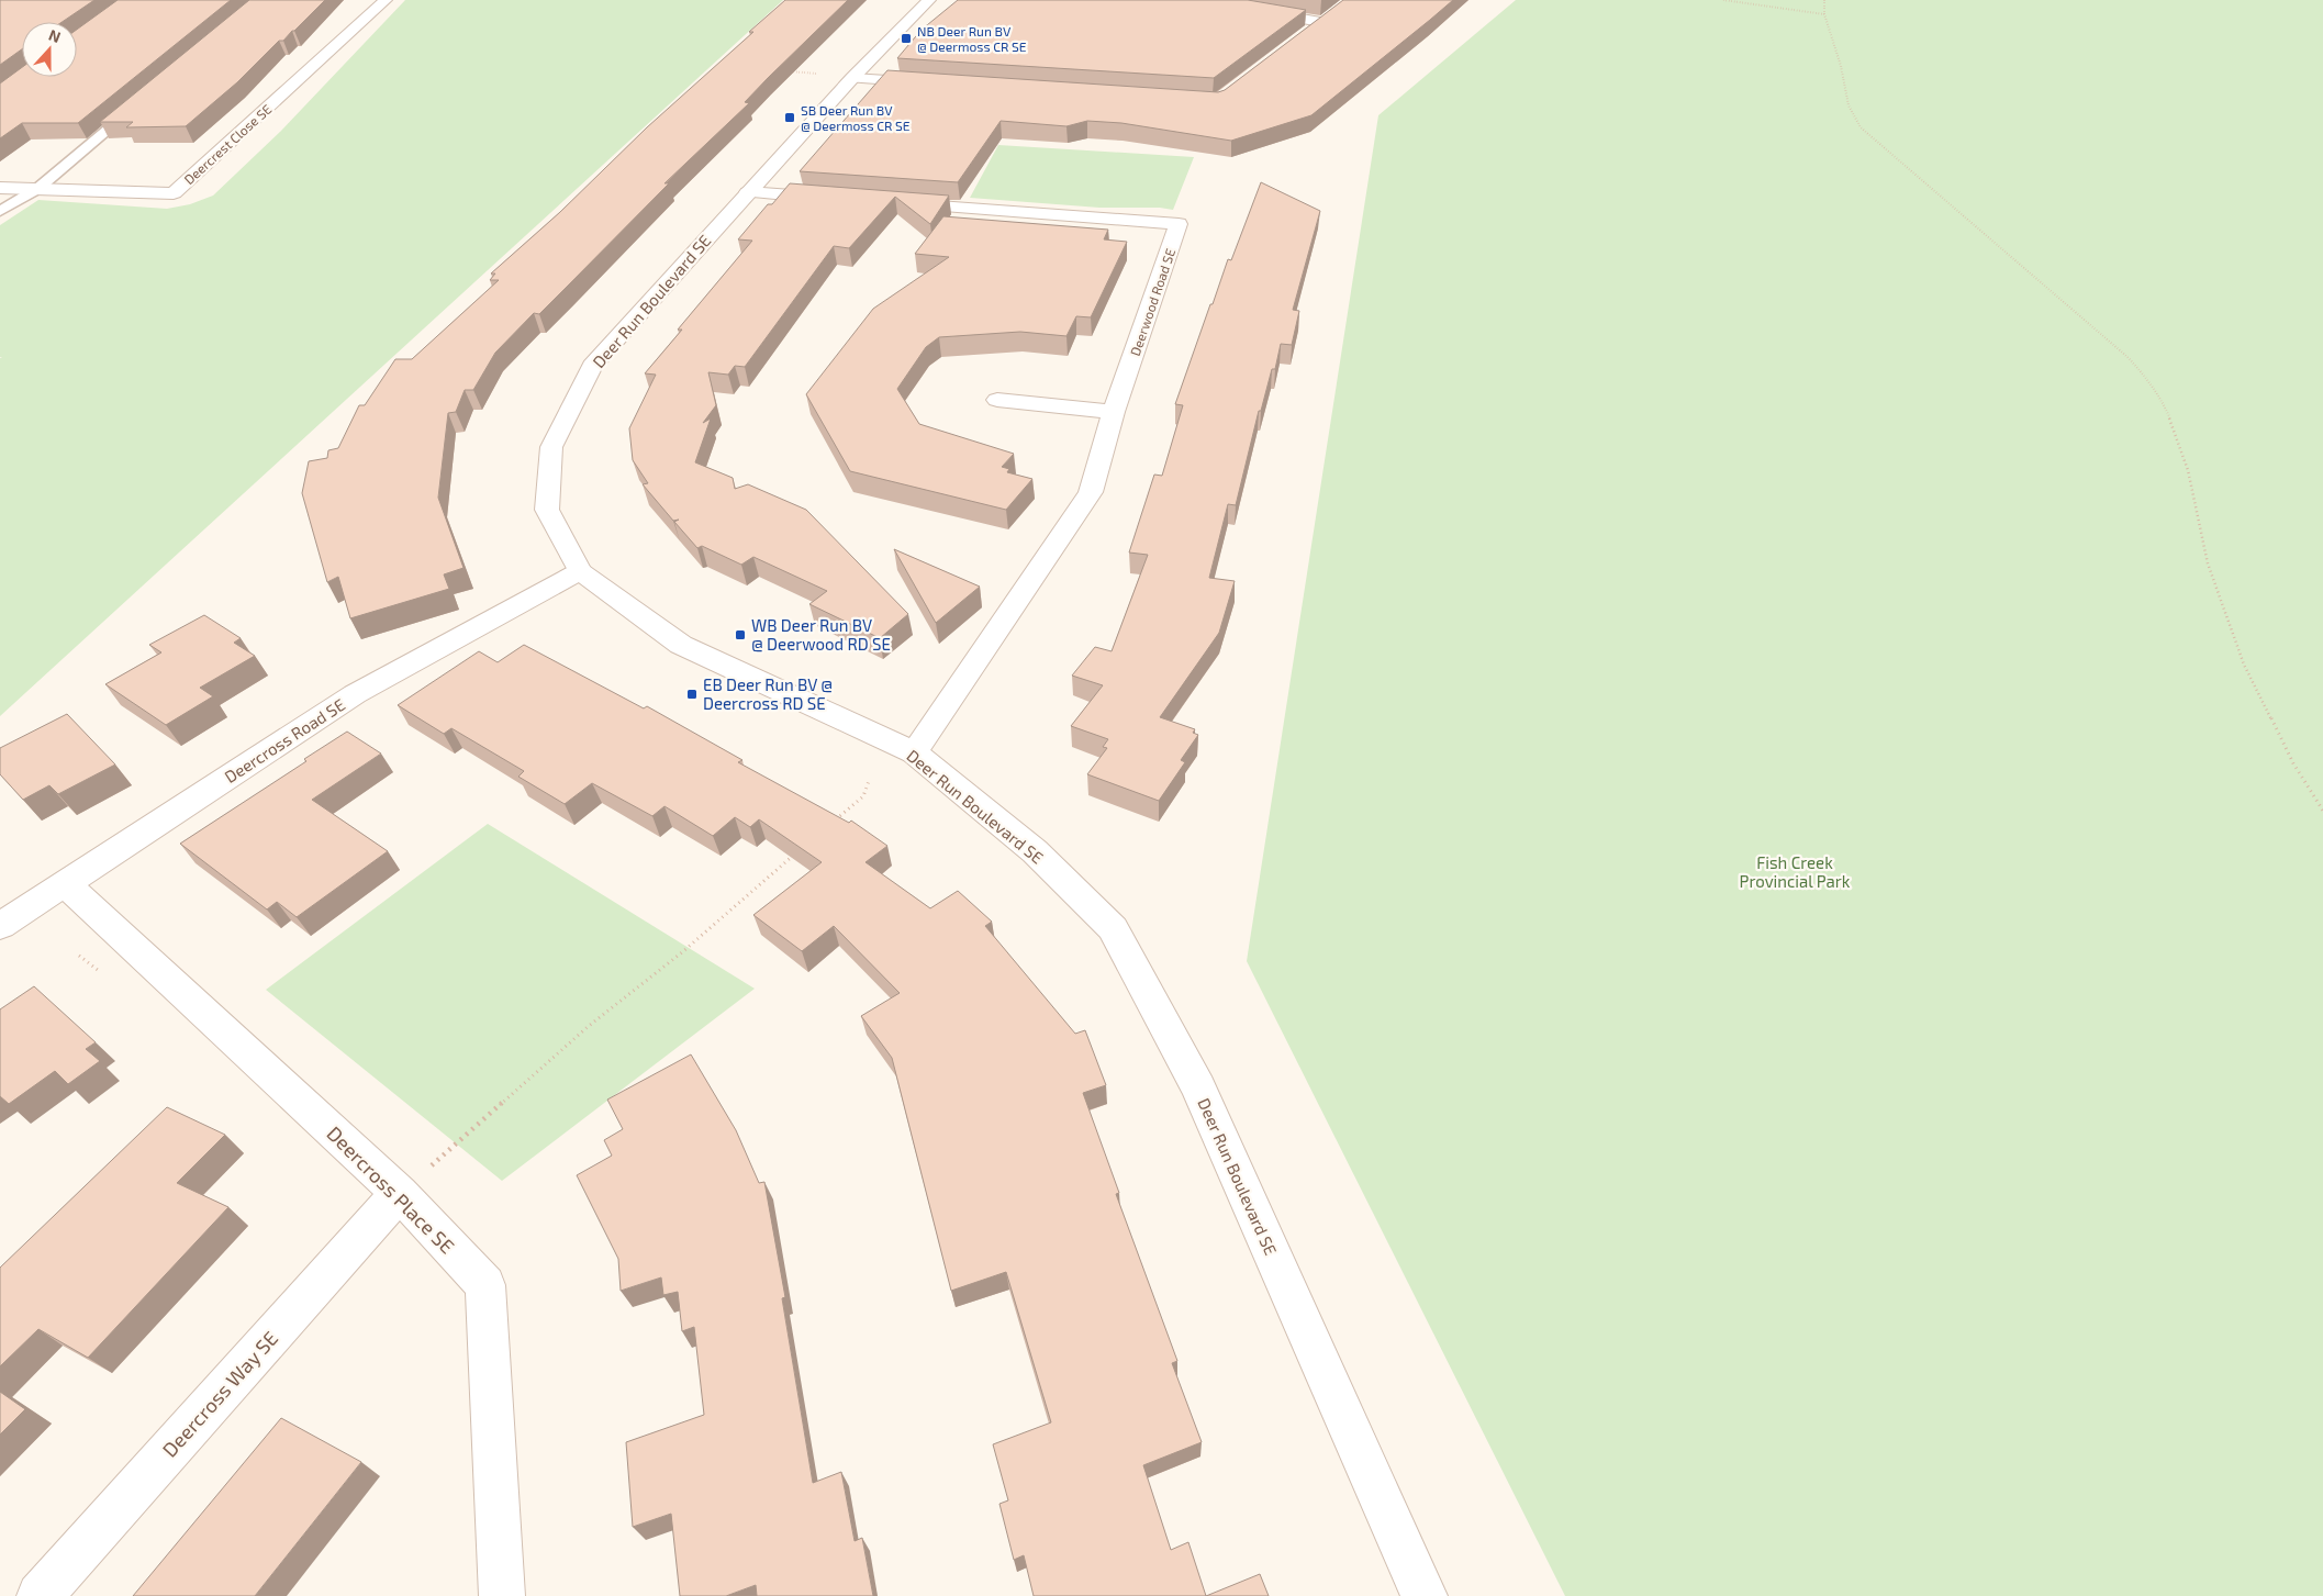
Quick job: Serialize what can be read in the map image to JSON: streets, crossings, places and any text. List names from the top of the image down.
{
  "streets": {
    "street": [
      "Deercrest Close SE",
      "Deer Run Boulevard SE",
      "Deerwood Road SE",
      "Deercross Road SE",
      "Deercross Place SE",
      "Deercross Way SE"
    ]
  },
  "crossings": [
    ["Deer Run Boulevard SE", "Deerwood Road SE"],
    ["Deer Run Boulevard SE", "Deercross Road SE"],
    ["Deercross Road SE", "Deercross Place SE"],
    ["Deercross Place SE", "Deercross Way SE"]
  ],
  "parks": ["Fish Creek Provincial Park"],
  "places": {
    "transit": [
      "NB Deer Run BV @ Deermoss CR SE",
      "SB Deer Run BV @ Deermoss CR SE",
      "WB Deer Run BV @ Deerwood RD SE",
      "EB Deer Run BV @ Deercross RD SE"
    ]
  },
  "north": "top"
}
